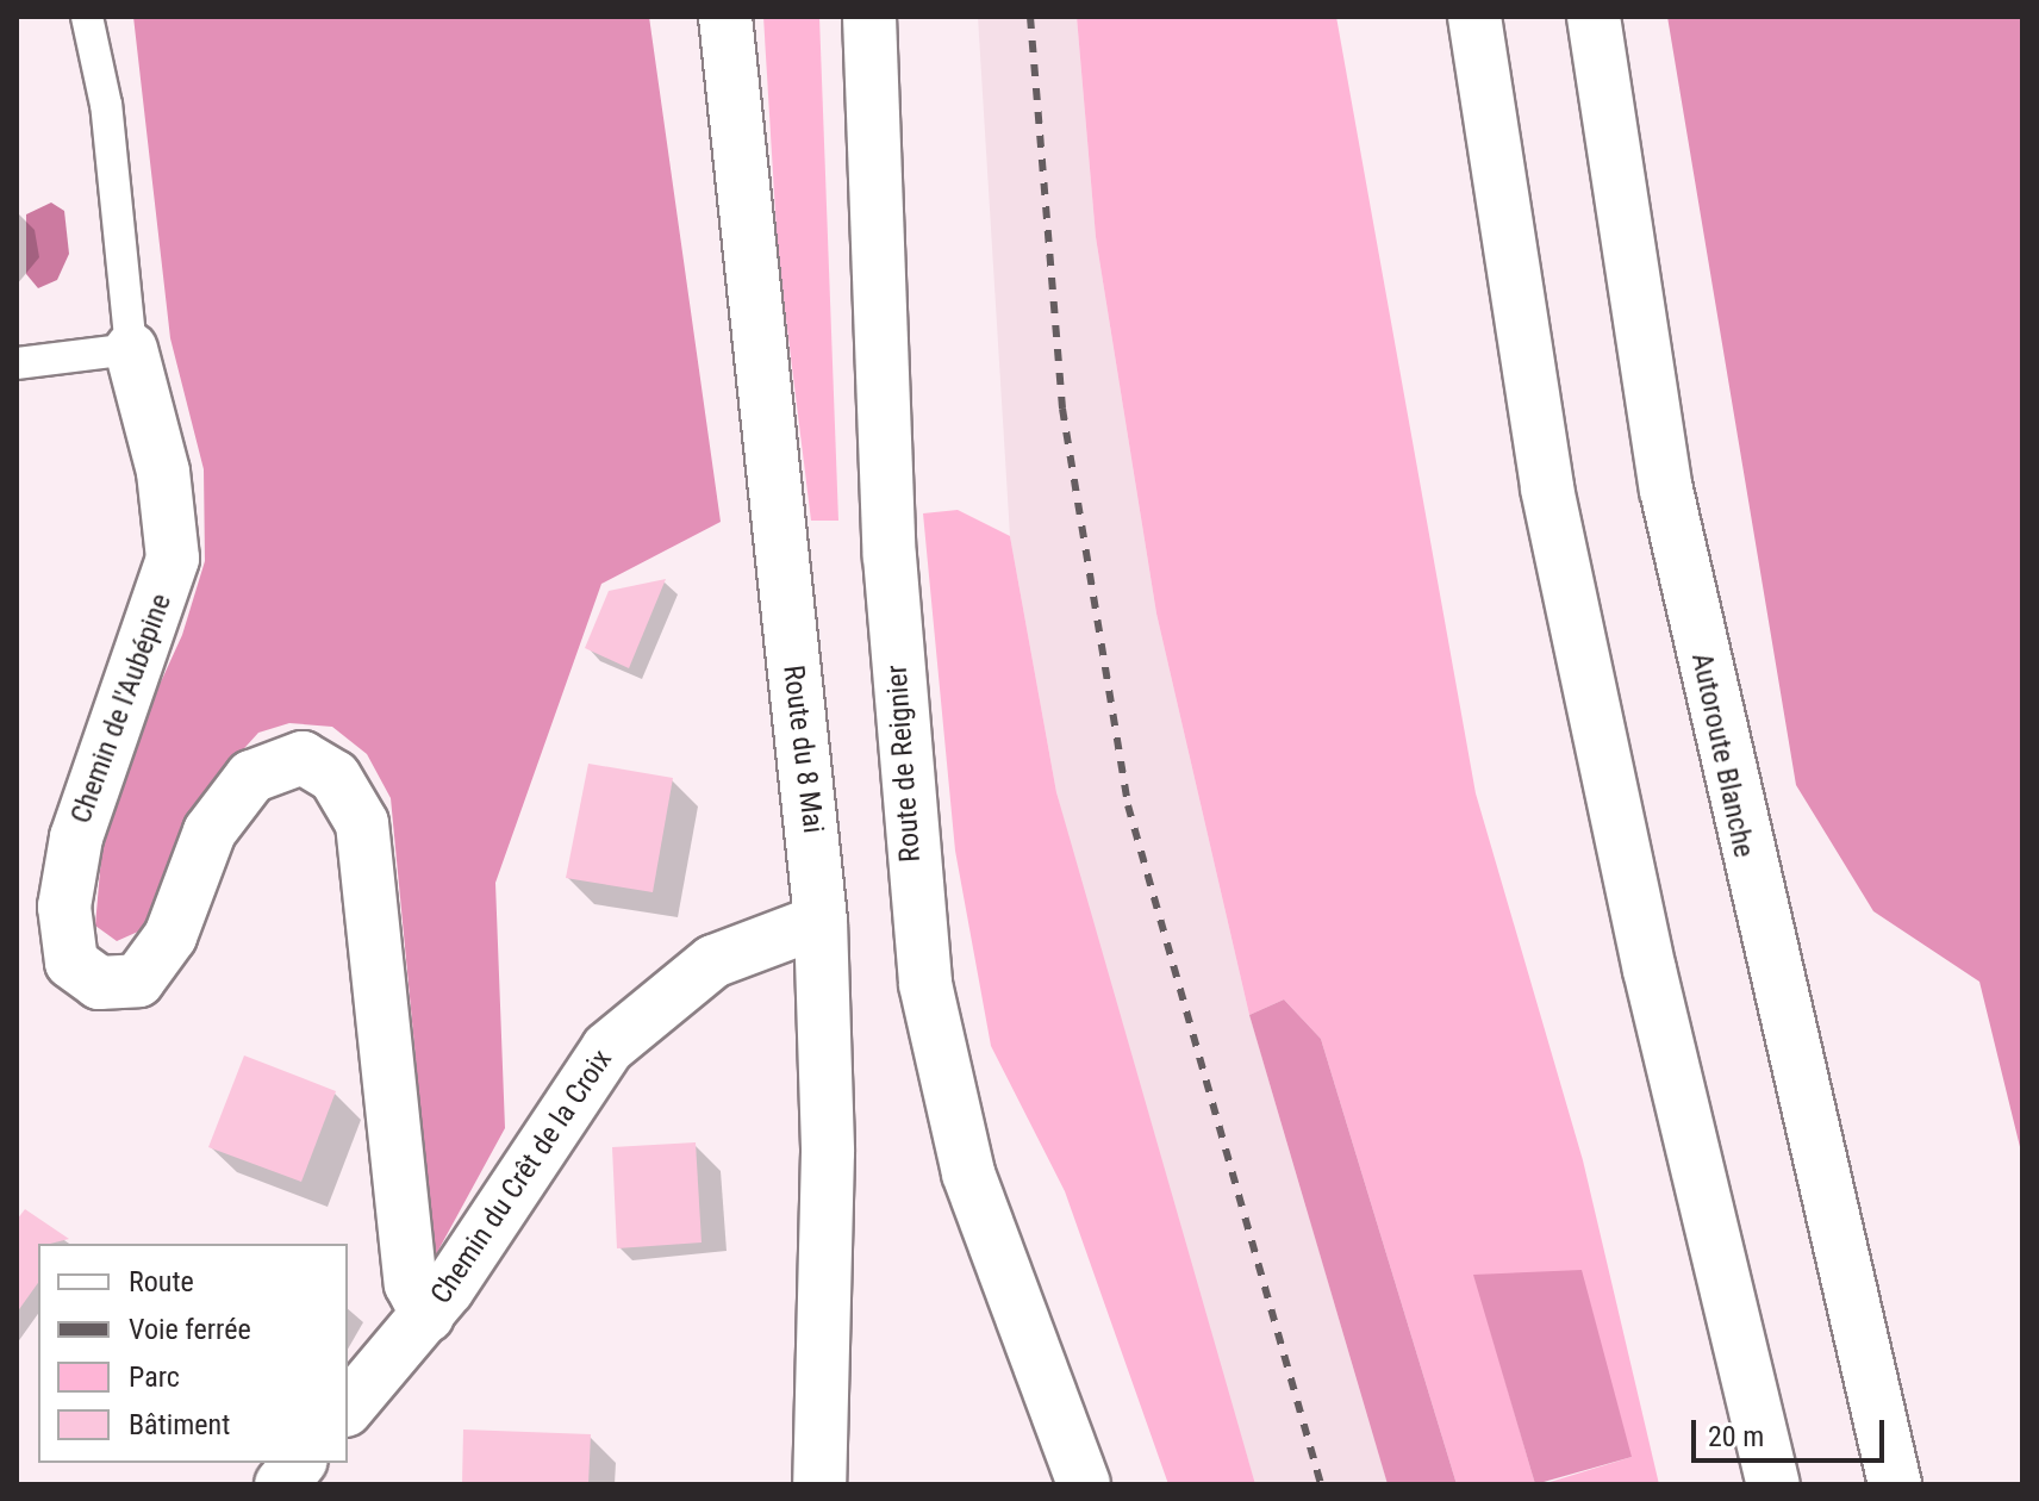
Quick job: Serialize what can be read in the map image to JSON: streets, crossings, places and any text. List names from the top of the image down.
{
  "streets": {
    "main road": [
      "Chemin de l'Aubépine",
      "Route du 8 Mai",
      "Autoroute Blanche",
      "Route de Reignier",
      "Chemin du Crêt de la Croix"
    ]
  },
  "crossings": [
    ["Chemin de l'Aubépine", "Chemin du Crêt de la Croix"],
    ["Route du 8 Mai", "Chemin du Crêt de la Croix"]
  ],
  "legend": [
    "Route",
    "Voie ferrée",
    "Parc",
    "Bâtiment"
  ],
  "scale_bar": "20 m"
}
